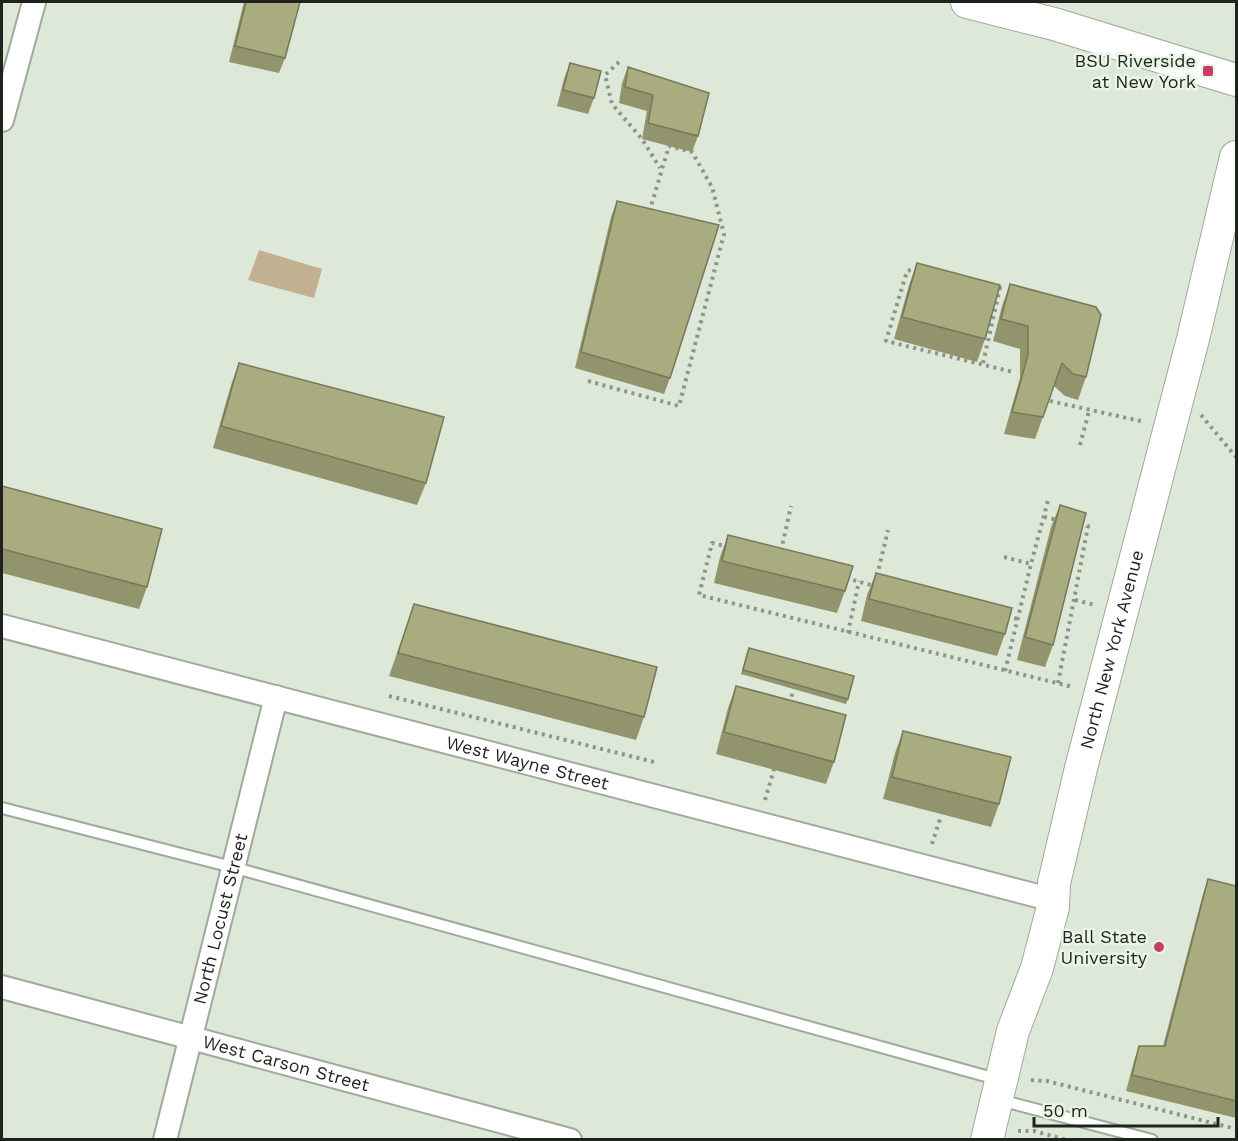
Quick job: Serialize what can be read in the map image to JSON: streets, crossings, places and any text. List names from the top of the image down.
{
  "streets": {
    "street": [
      "North New York Avenue",
      "West Wayne Street",
      "North Locust Street",
      "West Carson Street"
    ]
  },
  "crossings": [
    ["North New York Avenue", "West Wayne Street"],
    ["West Wayne Street", "North Locust Street"],
    ["North Locust Street", "West Carson Street"]
  ],
  "places": {
    "transit": ["BSU Riverside at New York"],
    "other": ["Ball State University"]
  },
  "scale_bar": "50 m"
}
